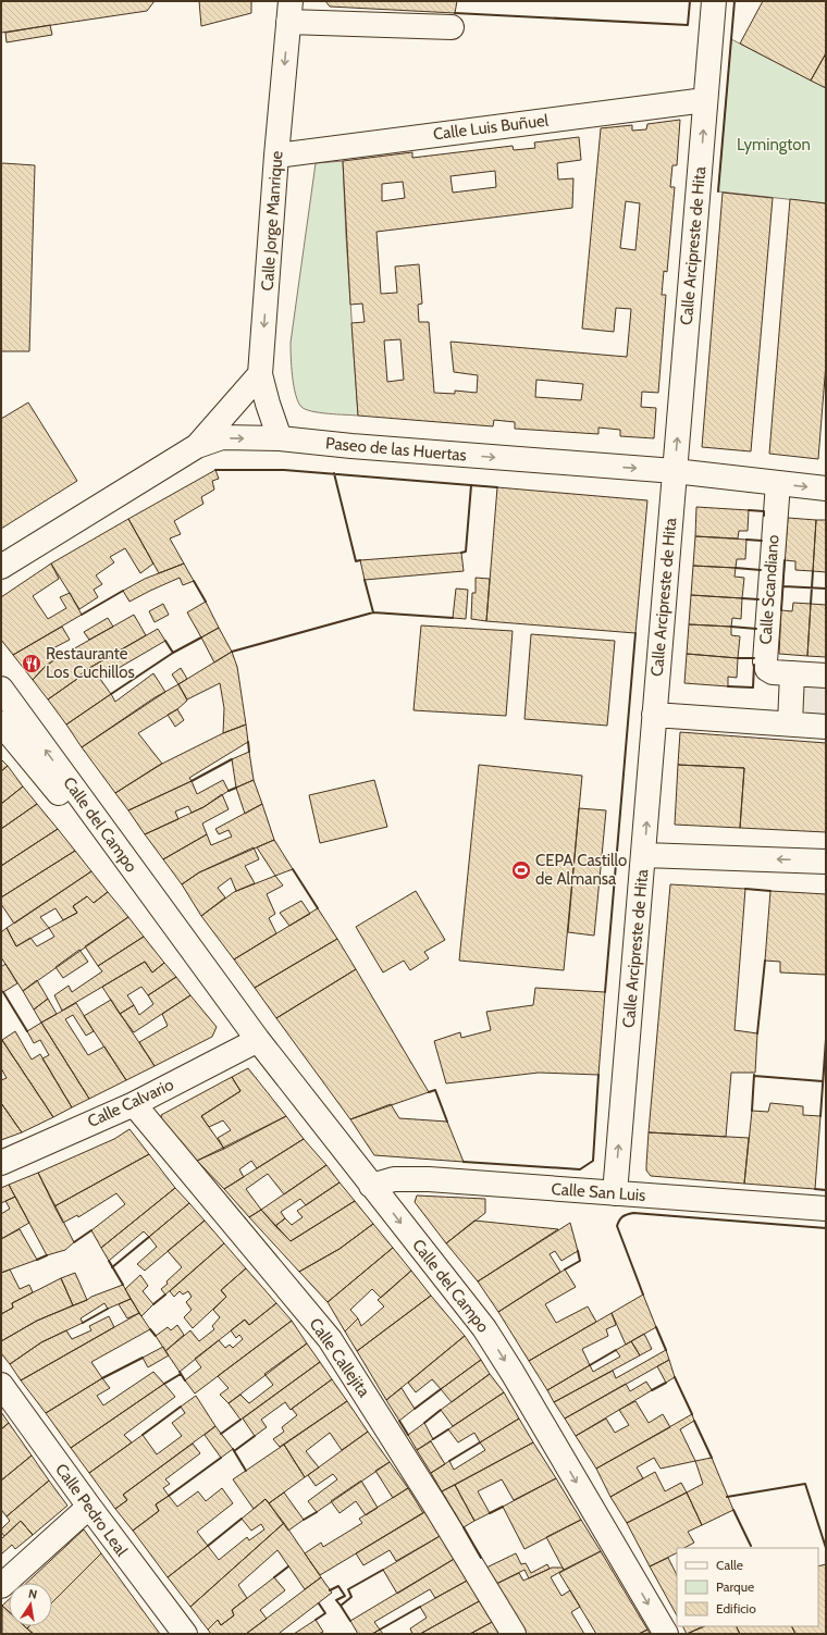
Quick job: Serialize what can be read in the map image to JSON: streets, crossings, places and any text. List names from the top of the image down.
{
  "streets": {
    "street": [
      "Calle Luis Buñuel",
      "Calle Jorge Manrique",
      "Calle Arcipreste de Hita",
      "Paseo de las Huertas",
      "Calle Scandiano",
      "Calle del Campo",
      "Calle Calvario",
      "Calle San Luis",
      "Calle Callejita",
      "Calle Pedro Leal"
    ]
  },
  "crossings": [
    ["Calle Luis Buñuel", "Calle Jorge Manrique"],
    ["Calle Luis Buñuel", "Calle Arcipreste de Hita"],
    ["Calle Jorge Manrique", "Paseo de las Huertas"],
    ["Calle Arcipreste de Hita", "Paseo de las Huertas"],
    ["Calle Arcipreste de Hita", "Calle San Luis"],
    ["Paseo de las Huertas", "Calle Scandiano"],
    ["Calle del Campo", "Calle Calvario"],
    ["Calle del Campo", "Calle San Luis"],
    ["Calle Calvario", "Calle Callejita"]
  ],
  "one_way": ["Calle Jorge Manrique", "Calle Arcipreste de Hita", "Paseo de las Huertas"],
  "parks": ["Lymington"],
  "places": {
    "restaurant": ["Restaurante Los Cuchillos"],
    "sports": ["CEPA Castillo de Almansa"]
  },
  "legend": ["Calle", "Parque", "Edificio"],
  "north": "top"
}
